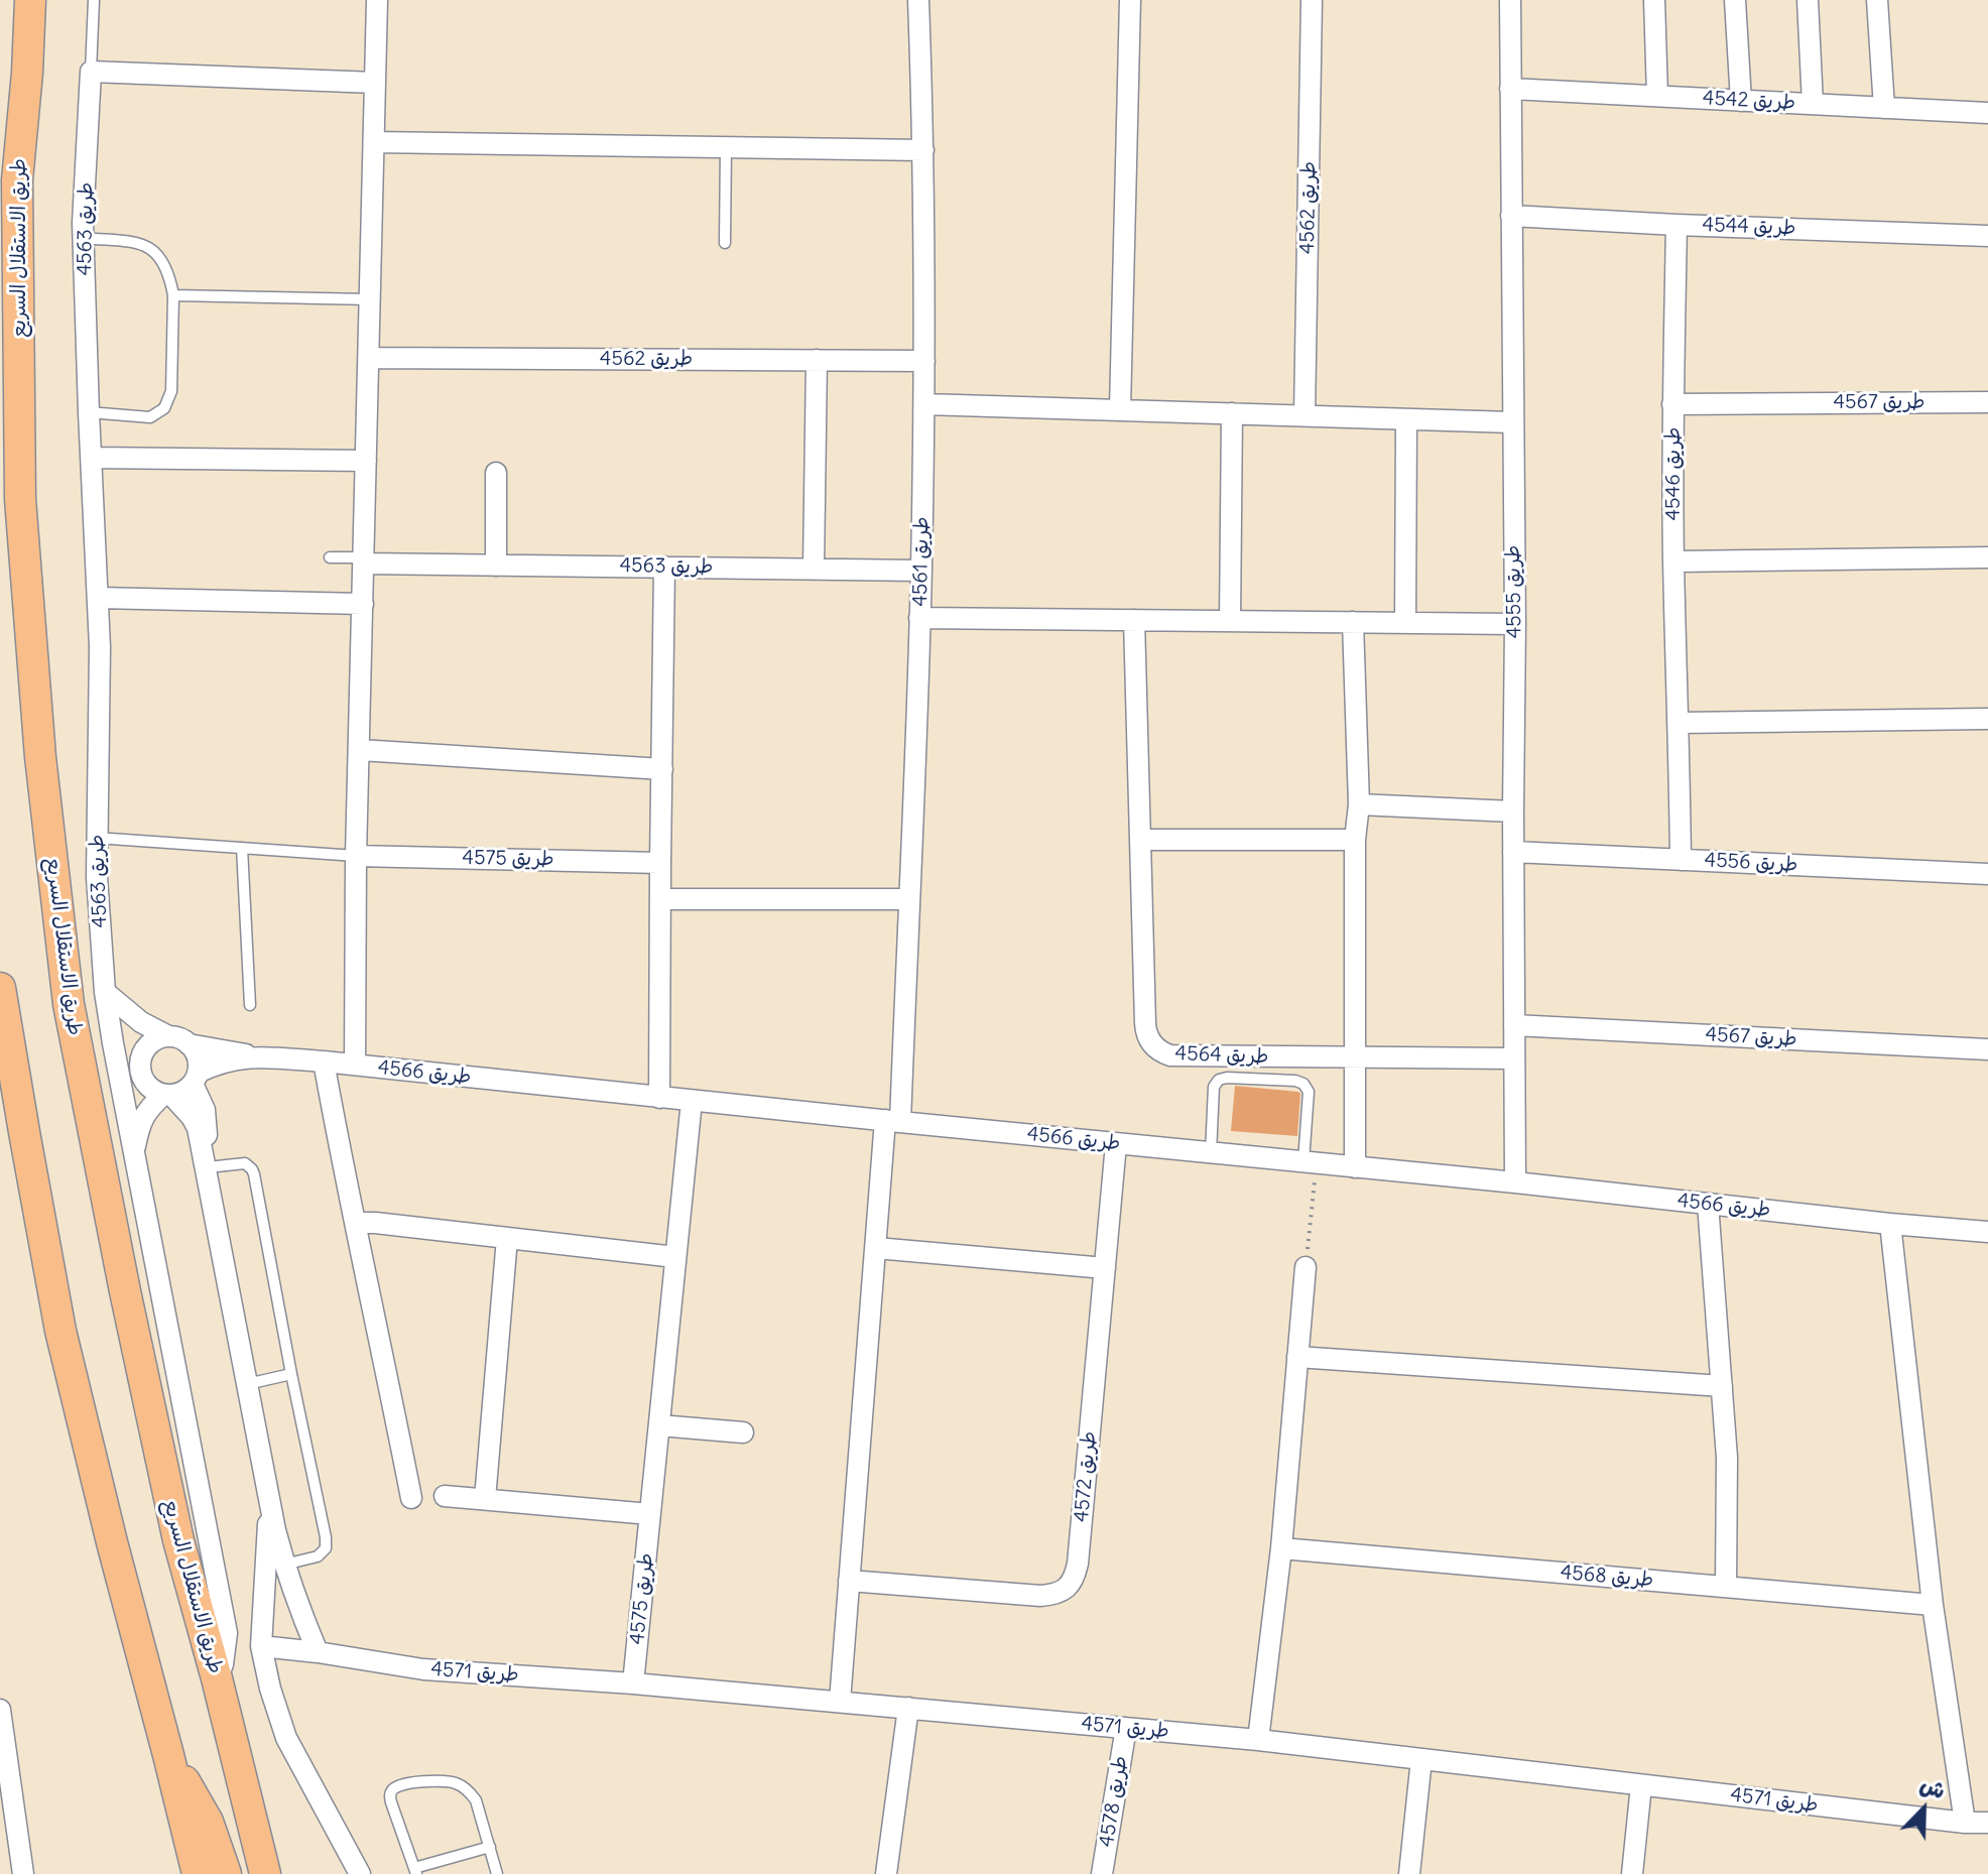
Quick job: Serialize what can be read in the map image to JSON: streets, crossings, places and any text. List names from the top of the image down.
{
  "streets": {
    "main road": ["طريق الاستقلال السريع"],
    "street": [
      "طريق 4542",
      "طريق 4562",
      "طريق 4544",
      "طريق 4563",
      "طريق 4567",
      "طريق 4546",
      "طريق 4561",
      "طريق 4555",
      "طريق 4575",
      "طريق 4556",
      "طريق 4564",
      "طريق 4566",
      "طريق 4572",
      "طريق 4568",
      "طريق 4571",
      "طريق 4578"
    ]
  },
  "crossings": [
    ["طريق 4542", "طريق 4555"],
    ["طريق 4562", "طريق 4561"],
    ["طريق 4544", "طريق 4546"],
    ["طريق 4544", "طريق 4555"],
    ["طريق 4563", "طريق الاستقلال السريع"],
    ["طريق 4563", "طريق 4561"],
    ["طريق 4567", "طريق 4546"],
    ["طريق 4567", "طريق 4555"],
    ["طريق 4546", "طريق 4556"],
    ["طريق 4561", "طريق 4566"],
    ["طريق 4555", "طريق 4556"],
    ["طريق 4555", "طريق 4564"],
    ["طريق 4555", "طريق 4566"],
    ["طريق 4575", "طريق 4566"],
    ["طريق 4575", "طريق 4571"],
    ["طريق 4566", "طريق 4572"],
    ["طريق 4571", "طريق 4578"]
  ],
  "north": "top right"
}
